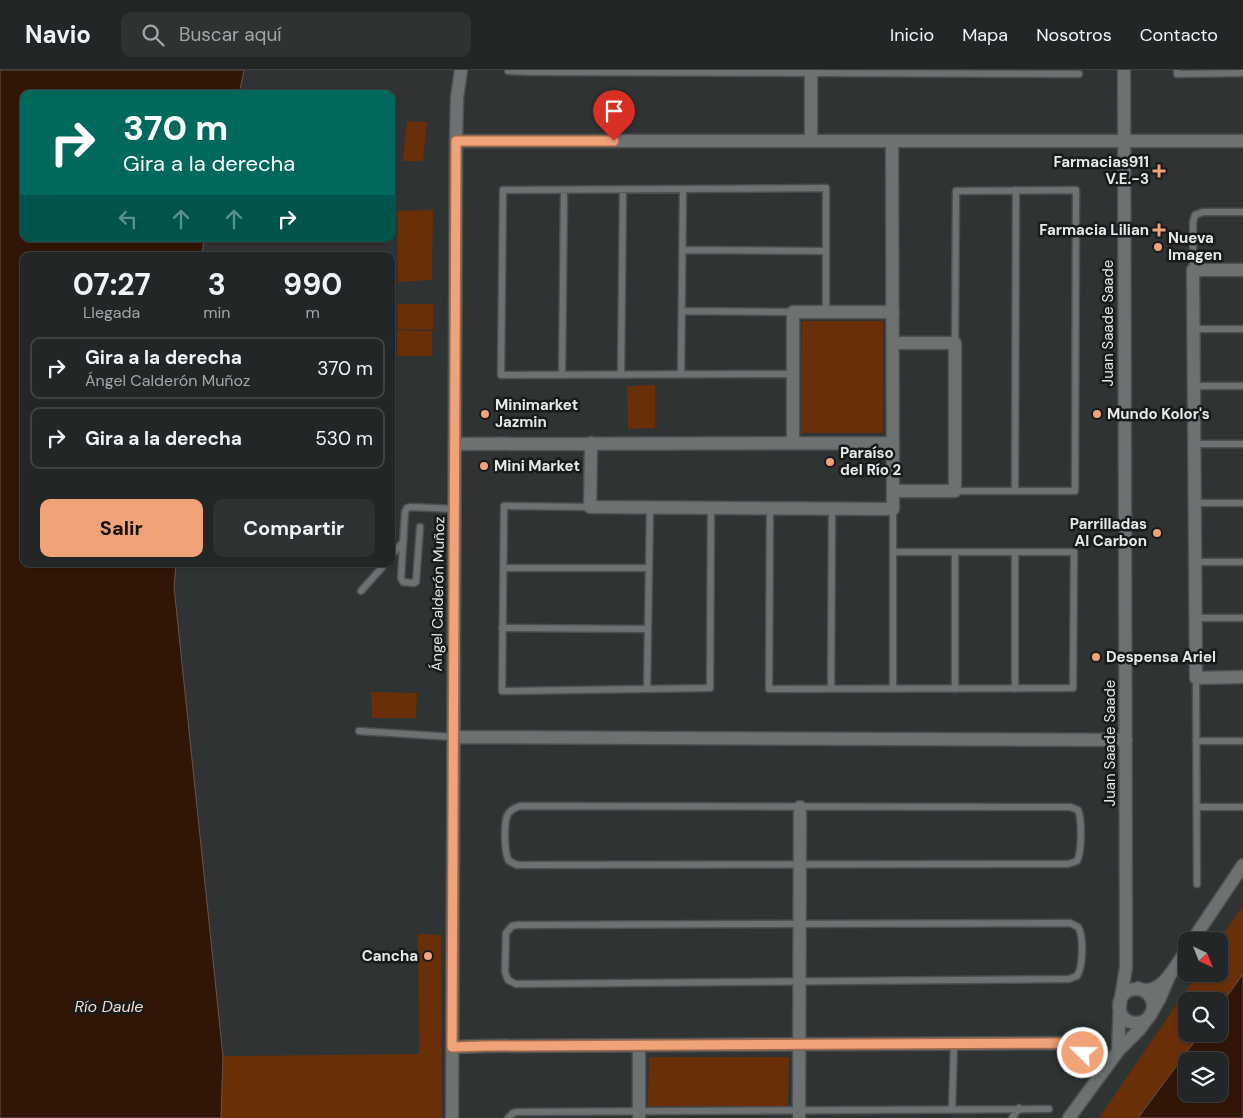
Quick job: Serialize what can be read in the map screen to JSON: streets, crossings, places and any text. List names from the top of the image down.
{
  "streets": {
    "street": ["Juan Saade Saade", "Ángel Calderón Muñoz"]
  },
  "water": ["Río Daule"],
  "places": {
    "health": ["Farmacias911 V.E.-3", "Farmacia Lilian"],
    "other": [
      "Nueva Imagen",
      "Minimarket Jazmin",
      "Mundo Kolor's",
      "Paraíso del Río 2",
      "Mini Market",
      "Parrilladas Al Carbon",
      "Despensa Ariel",
      "Cancha"
    ]
  },
  "north": "bottom right",
  "page": {
    "header": "Navio",
    "search": "Buscar aquí",
    "nav": [
      "Inicio",
      "Mapa",
      "Nosotros",
      "Contacto"
    ],
    "turn": ["370 m", "Gira a la derecha"],
    "eta": [
      "07:27",
      "Llegada",
      "3",
      "min",
      "990",
      "m"
    ],
    "list": [
      {
        "name": "Gira a la derecha",
        "note": "Ángel Calderón Muñoz",
        "value": "370 m"
      },
      {
        "name": "Gira a la derecha",
        "value": "530 m"
      }
    ],
    "buttons": ["Salir", "Compartir"]
  }
}
